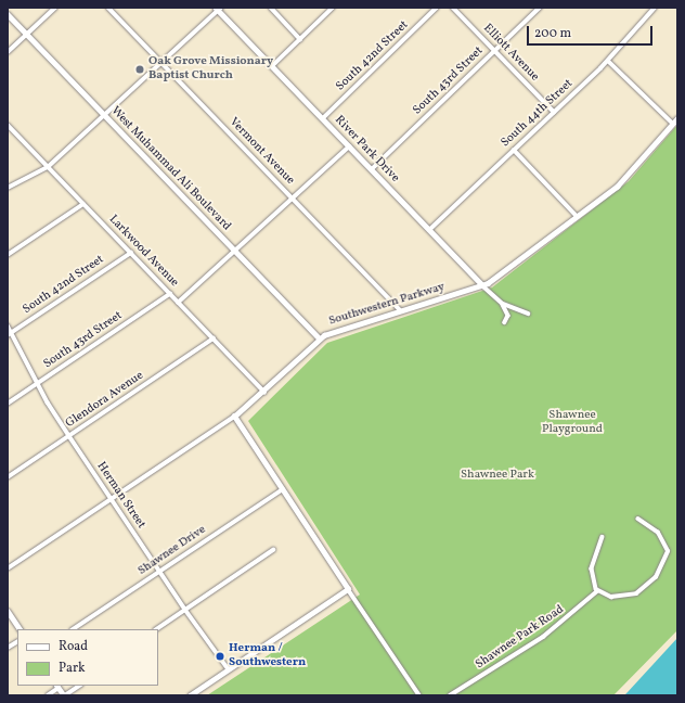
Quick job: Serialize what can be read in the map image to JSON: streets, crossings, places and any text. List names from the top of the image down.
{
  "streets": {
    "street": [
      "Elliott Avenue",
      "South 42nd Street",
      "South 43rd Street",
      "South 44th Street",
      "River Park Drive",
      "Vermont Avenue",
      "West Muhammad Ali Boulevard",
      "Larkwood Avenue",
      "Southwestern Parkway",
      "Glendora Avenue",
      "Herman Street",
      "Shawnee Drive",
      "Shawnee Park Road"
    ]
  },
  "crossings": [
    ["Elliott Avenue", "South 43rd Street"],
    ["Elliott Avenue", "South 44th Street"],
    ["South 42nd Street", "River Park Drive"],
    ["South 42nd Street", "Larkwood Avenue"],
    ["South 42nd Street", "Herman Street"],
    ["South 43rd Street", "River Park Drive"],
    ["South 43rd Street", "Larkwood Avenue"],
    ["South 43rd Street", "Herman Street"],
    ["South 44th Street", "River Park Drive"],
    ["River Park Drive", "Southwestern Parkway"],
    ["Vermont Avenue", "Southwestern Parkway"],
    ["West Muhammad Ali Boulevard", "Southwestern Parkway"],
    ["Larkwood Avenue", "Southwestern Parkway"],
    ["Larkwood Avenue", "Glendora Avenue"],
    ["Glendora Avenue", "Herman Street"],
    ["Herman Street", "Shawnee Drive"]
  ],
  "parks": ["Shawnee Playground", "Shawnee Park"],
  "places": ["Oak Grove Missionary Baptist Church", "Herman / Southwestern"],
  "legend": ["Road", "Park"],
  "scale_bar": "200 m"
}
